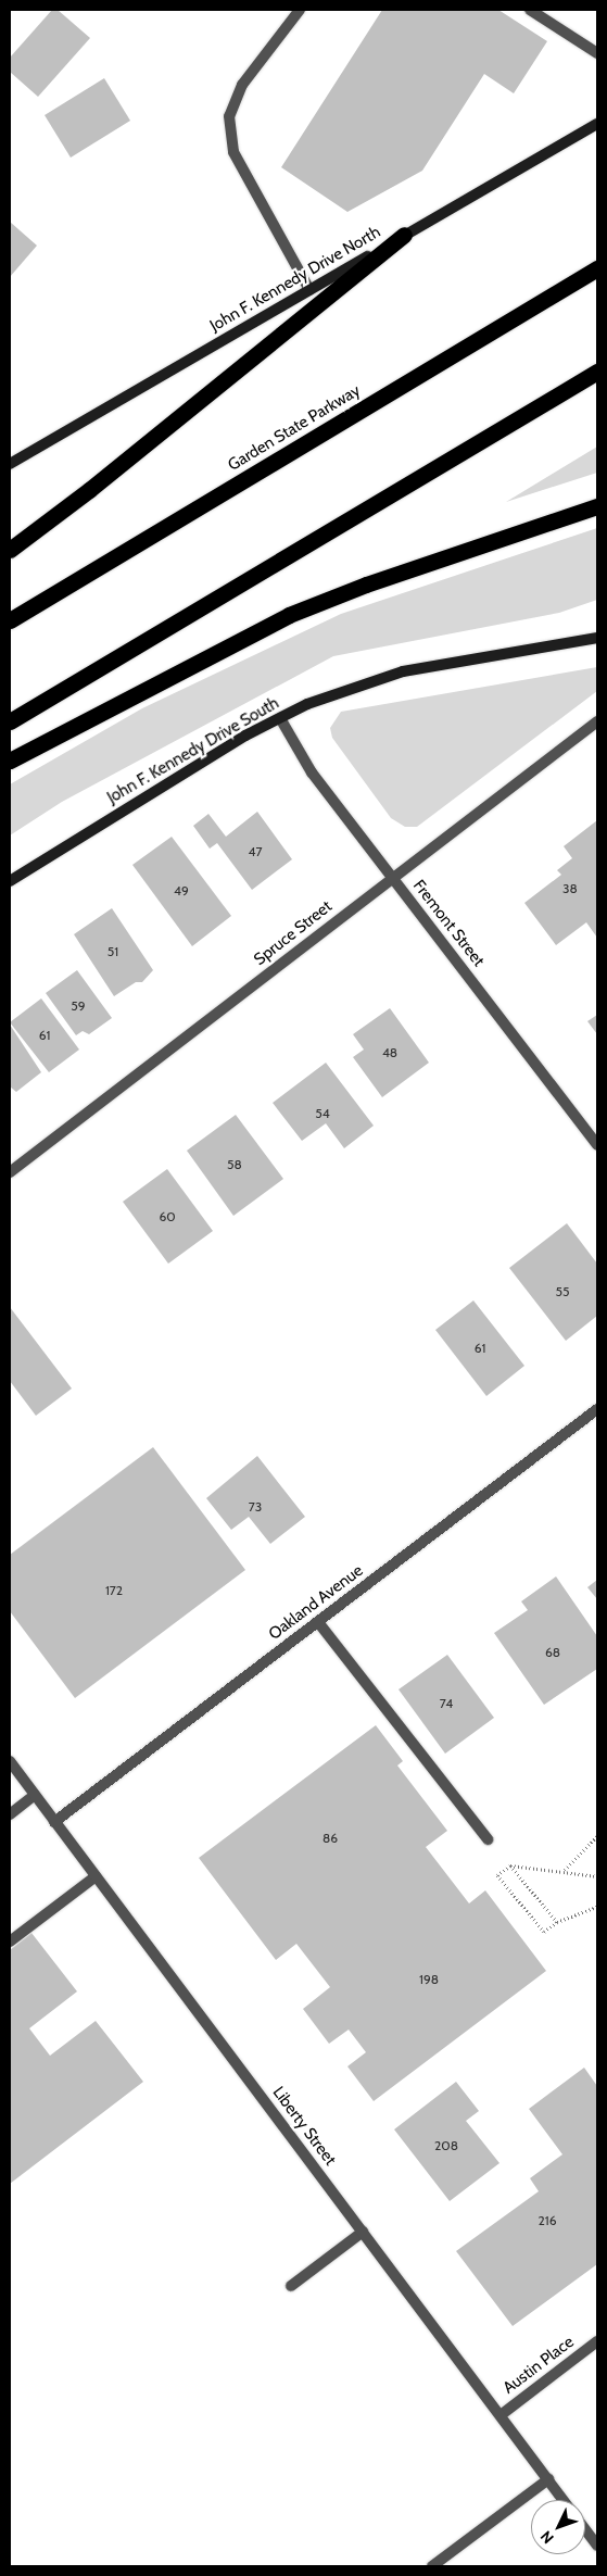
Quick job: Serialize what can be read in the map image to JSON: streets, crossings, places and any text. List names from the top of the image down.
{
  "streets": {
    "highway": ["Garden State Parkway"],
    "main road": ["John F. Kennedy Drive North", "John F. Kennedy Drive South"],
    "street": [
      "Fremont Street",
      "Spruce Street",
      "Oakland Avenue",
      "Liberty Street",
      "Austin Place"
    ]
  },
  "crossings": [
    ["John F. Kennedy Drive South", "Fremont Street"],
    ["Fremont Street", "Spruce Street"],
    ["Oakland Avenue", "Liberty Street"],
    ["Liberty Street", "Austin Place"]
  ],
  "house_numbers": [
    "47",
    "38",
    "49",
    "51",
    "59",
    "61",
    "48",
    "54",
    "58",
    "60",
    "55",
    "61",
    "73",
    "172",
    "68",
    "74",
    "86",
    "198",
    "208",
    "216"
  ],
  "north": "bottom left"
}
